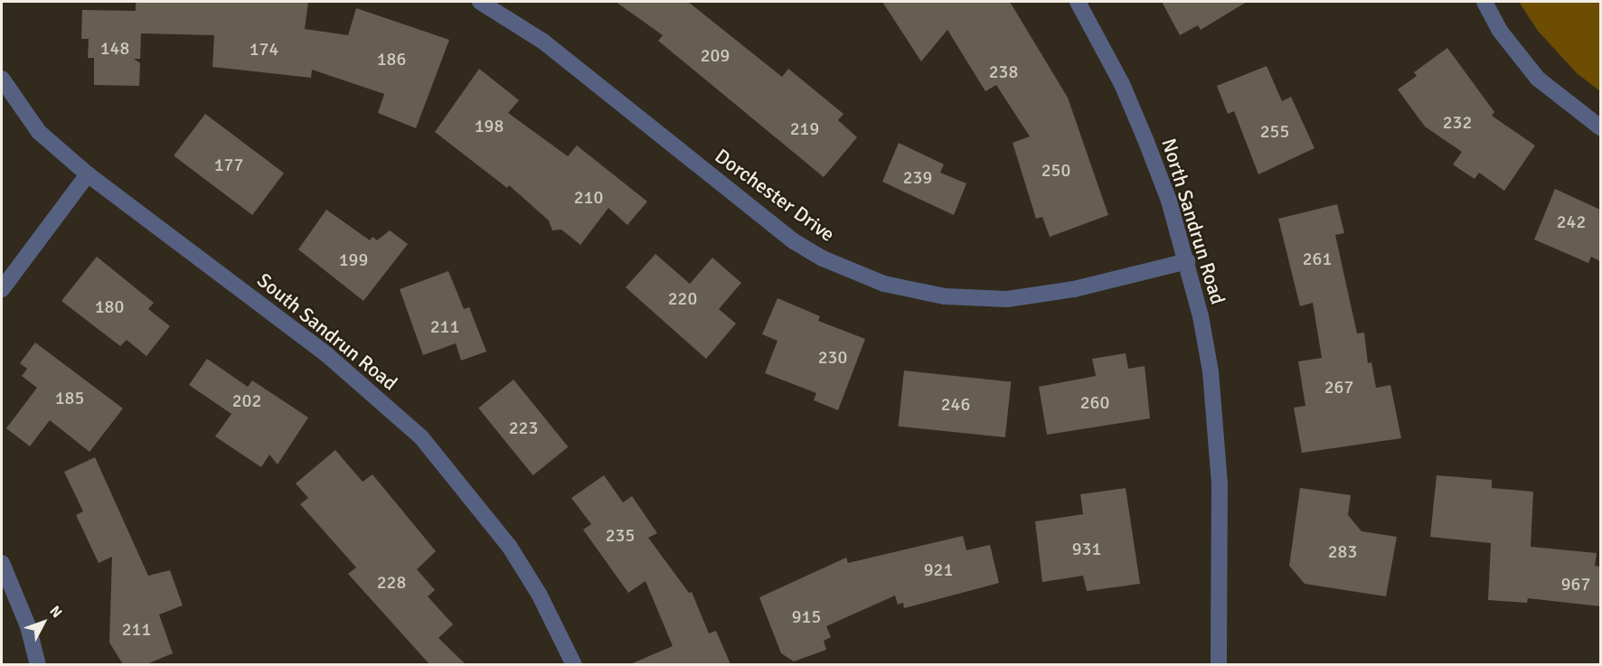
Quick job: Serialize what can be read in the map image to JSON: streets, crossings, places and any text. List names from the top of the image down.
{
  "streets": {
    "street": ["Dorchester Drive", "North Sandrun Road", "South Sandrun Road"]
  },
  "crossings": [
    ["Dorchester Drive", "North Sandrun Road"]
  ],
  "house_numbers": [
    "148",
    "174",
    "209",
    "186",
    "238",
    "232",
    "198",
    "219",
    "255",
    "177",
    "250",
    "239",
    "210",
    "242",
    "261",
    "199",
    "220",
    "180",
    "211",
    "230",
    "267",
    "185",
    "202",
    "260",
    "246",
    "223",
    "235",
    "931",
    "283",
    "921",
    "228",
    "967",
    "915",
    "211"
  ],
  "north": "top right"
}
